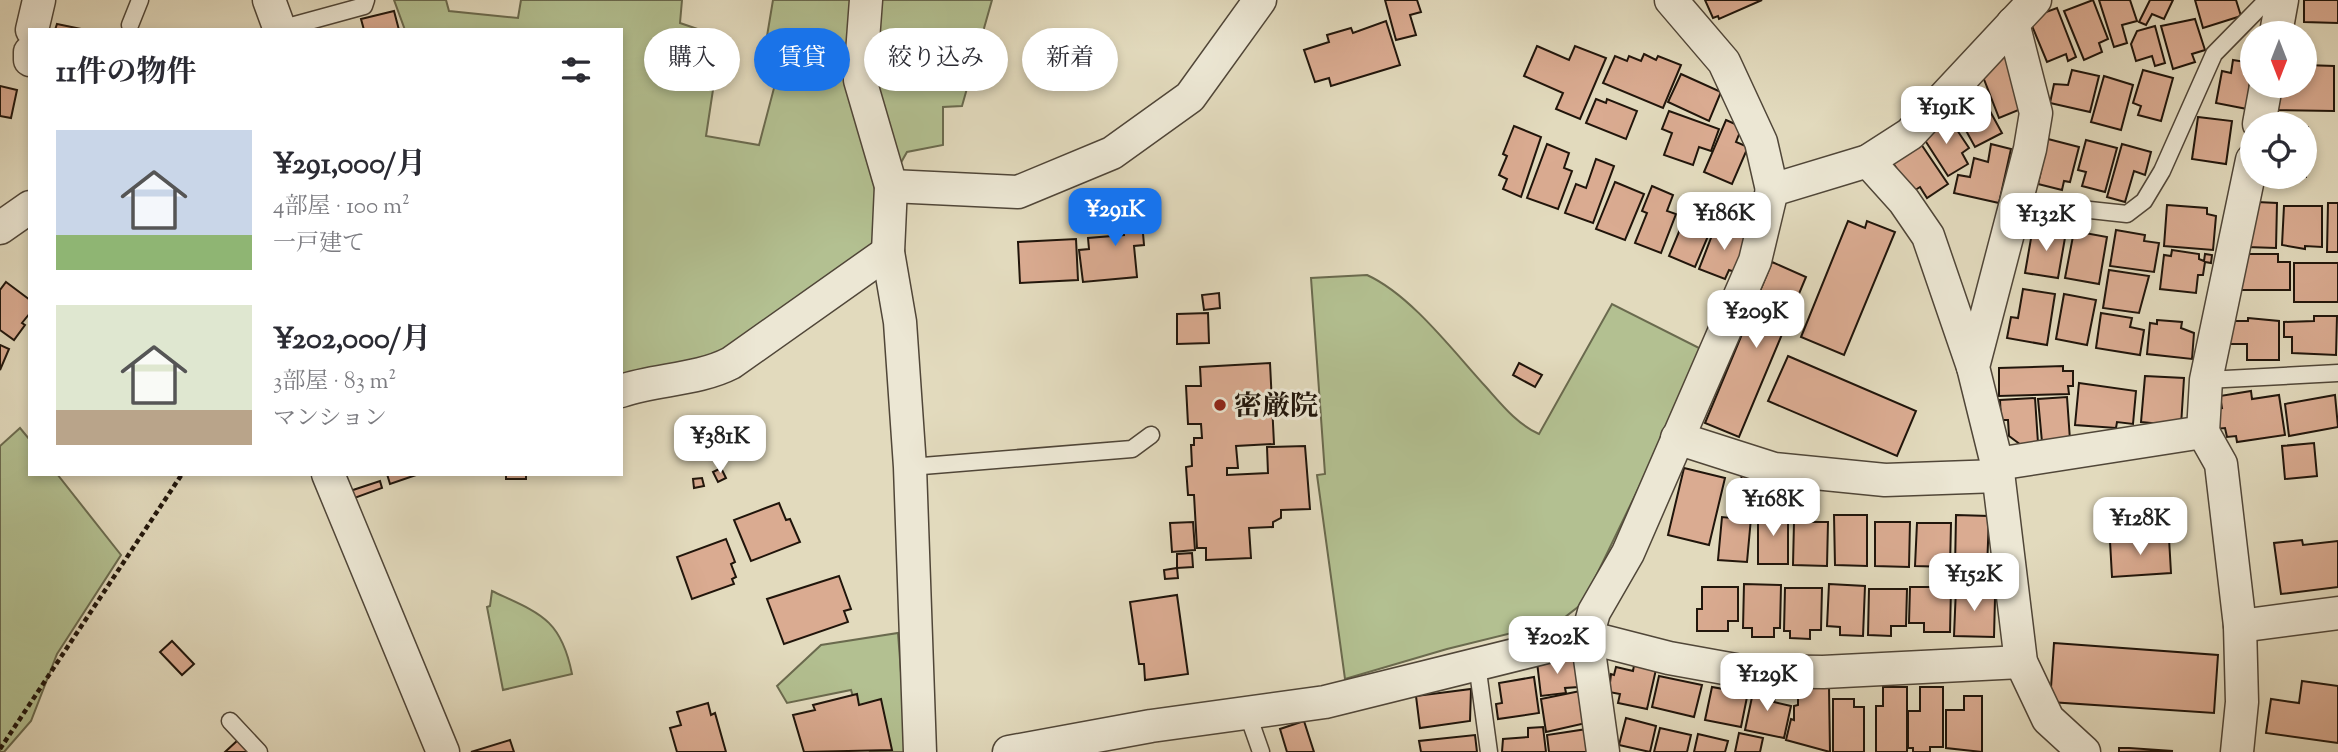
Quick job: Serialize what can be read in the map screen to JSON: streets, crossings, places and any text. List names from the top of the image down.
{
  "places": ["密厳院"],
  "north": "bottom",
  "page": {
    "chip": [
      "購入",
      "賃貸",
      "絞り込み",
      "新着"
    ],
    "heading": "11件の物件",
    "price": [
      "¥191K",
      "¥291K",
      "¥186K",
      "¥132K",
      "¥209K",
      "¥381K",
      "¥168K",
      "¥128K",
      "¥152K",
      "¥202K",
      "¥129K"
    ],
    "list": [
      {
        "name": "¥291,000/月",
        "note": "4部屋 · 100 m² · 一戸建て"
      },
      {
        "name": "¥202,000/月",
        "note": "3部屋 · 83 m² · マンション"
      }
    ]
  }
}
